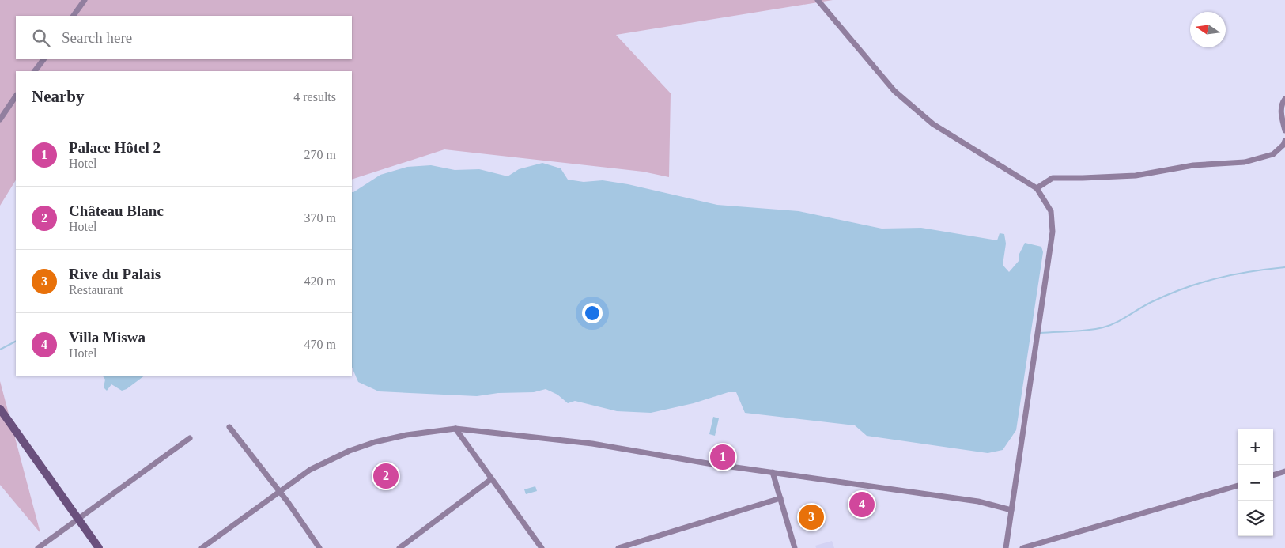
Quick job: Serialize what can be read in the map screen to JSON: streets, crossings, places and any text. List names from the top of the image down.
{
  "north": "left",
  "page": {
    "search": "Search here",
    "heading": ["Nearby", "4 results"],
    "list": [
      {
        "mark": "1",
        "name": "Palace Hôtel 2",
        "note": "Hotel",
        "value": "270 m"
      },
      {
        "mark": "2",
        "name": "Château Blanc",
        "note": "Hotel",
        "value": "370 m"
      },
      {
        "mark": "3",
        "name": "Rive du Palais",
        "note": "Restaurant",
        "value": "420 m"
      },
      {
        "mark": "4",
        "name": "Villa Miswa",
        "note": "Hotel",
        "value": "470 m"
      }
    ],
    "map_buttons": ["+", "−"],
    "pins": [
      "1",
      "2",
      "4",
      "3"
    ]
  }
}
